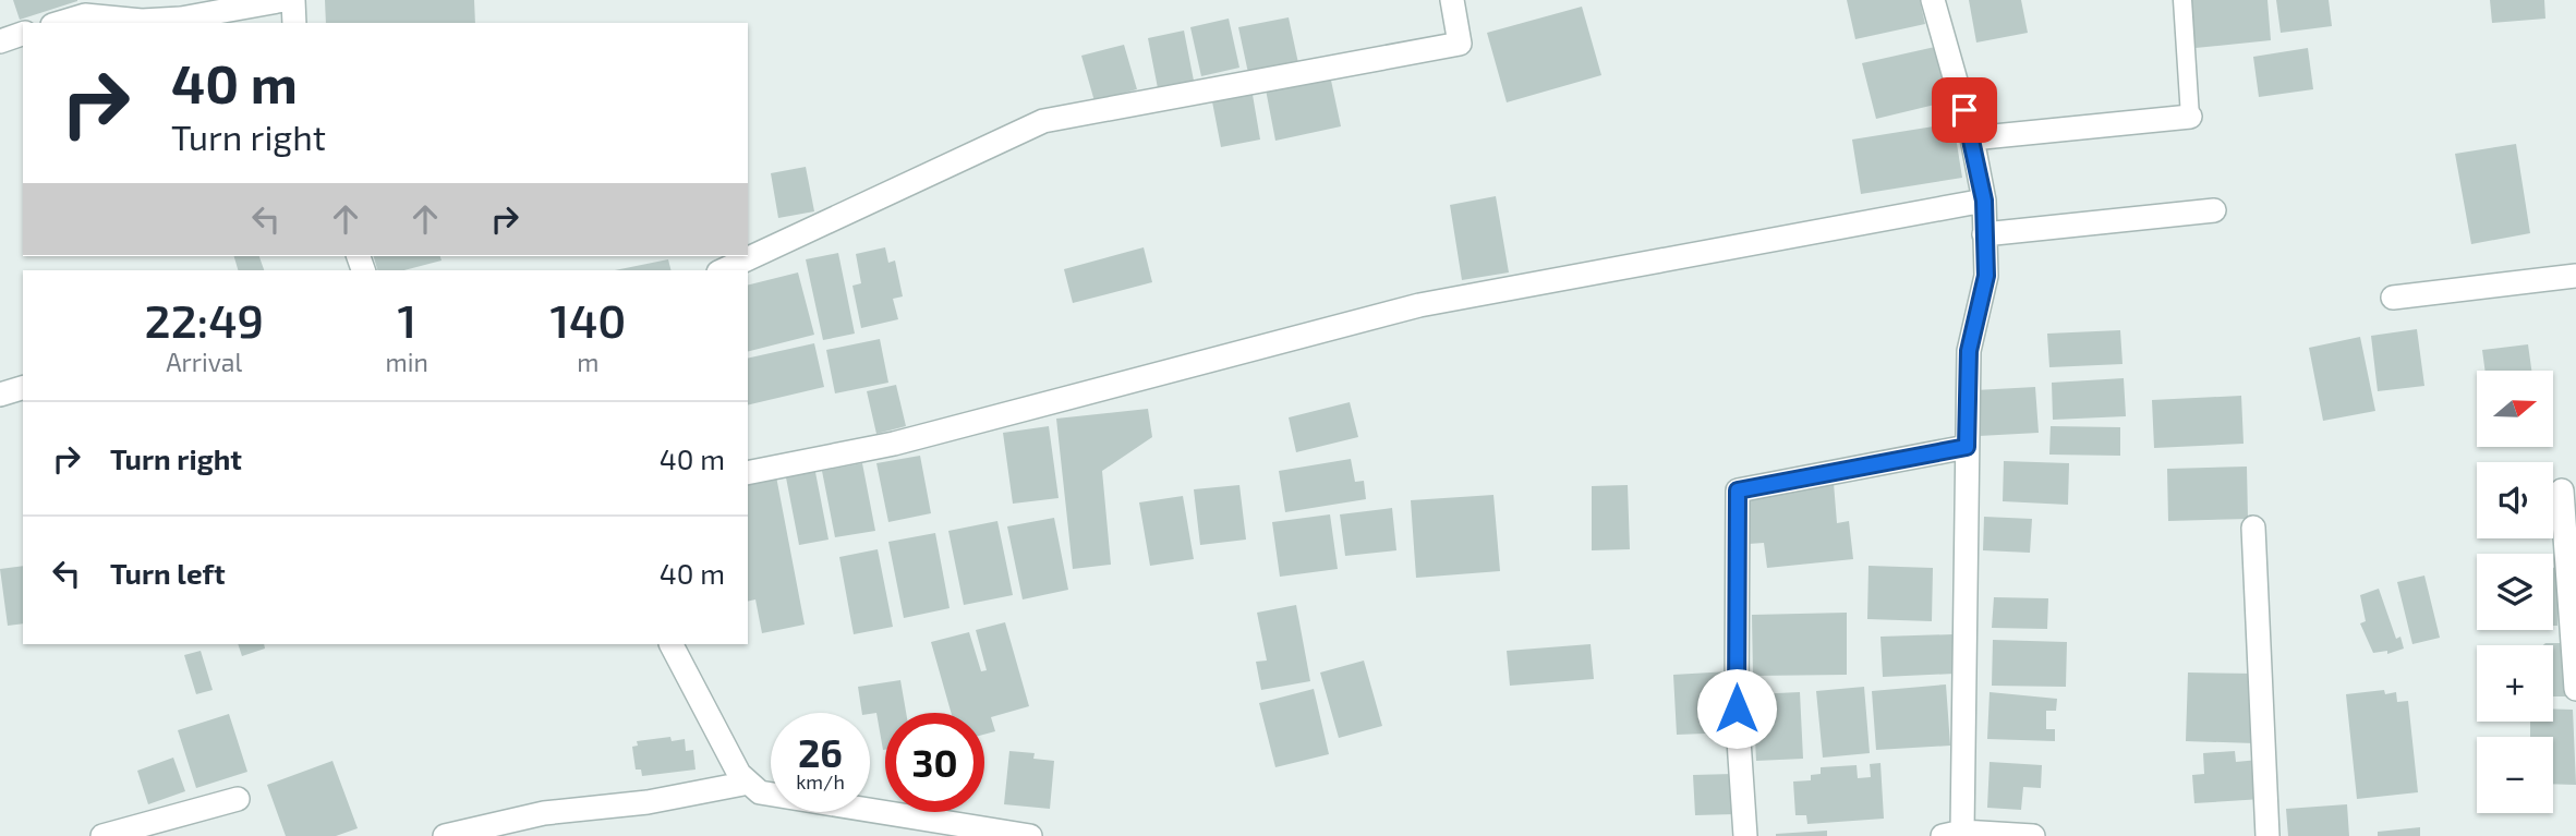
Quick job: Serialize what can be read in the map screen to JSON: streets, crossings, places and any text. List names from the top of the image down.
{
  "north": "right",
  "page": {
    "turn": ["40 m", "Turn right"],
    "eta": [
      "22:49",
      "Arrival",
      "1",
      "min",
      "140",
      "m"
    ],
    "map_buttons": ["+", "−"],
    "list": [
      {
        "name": "Turn right",
        "value": "40 m"
      },
      {
        "name": "Turn left",
        "value": "40 m"
      }
    ],
    "speed": "26 km/h",
    "limit": "30"
  }
}
